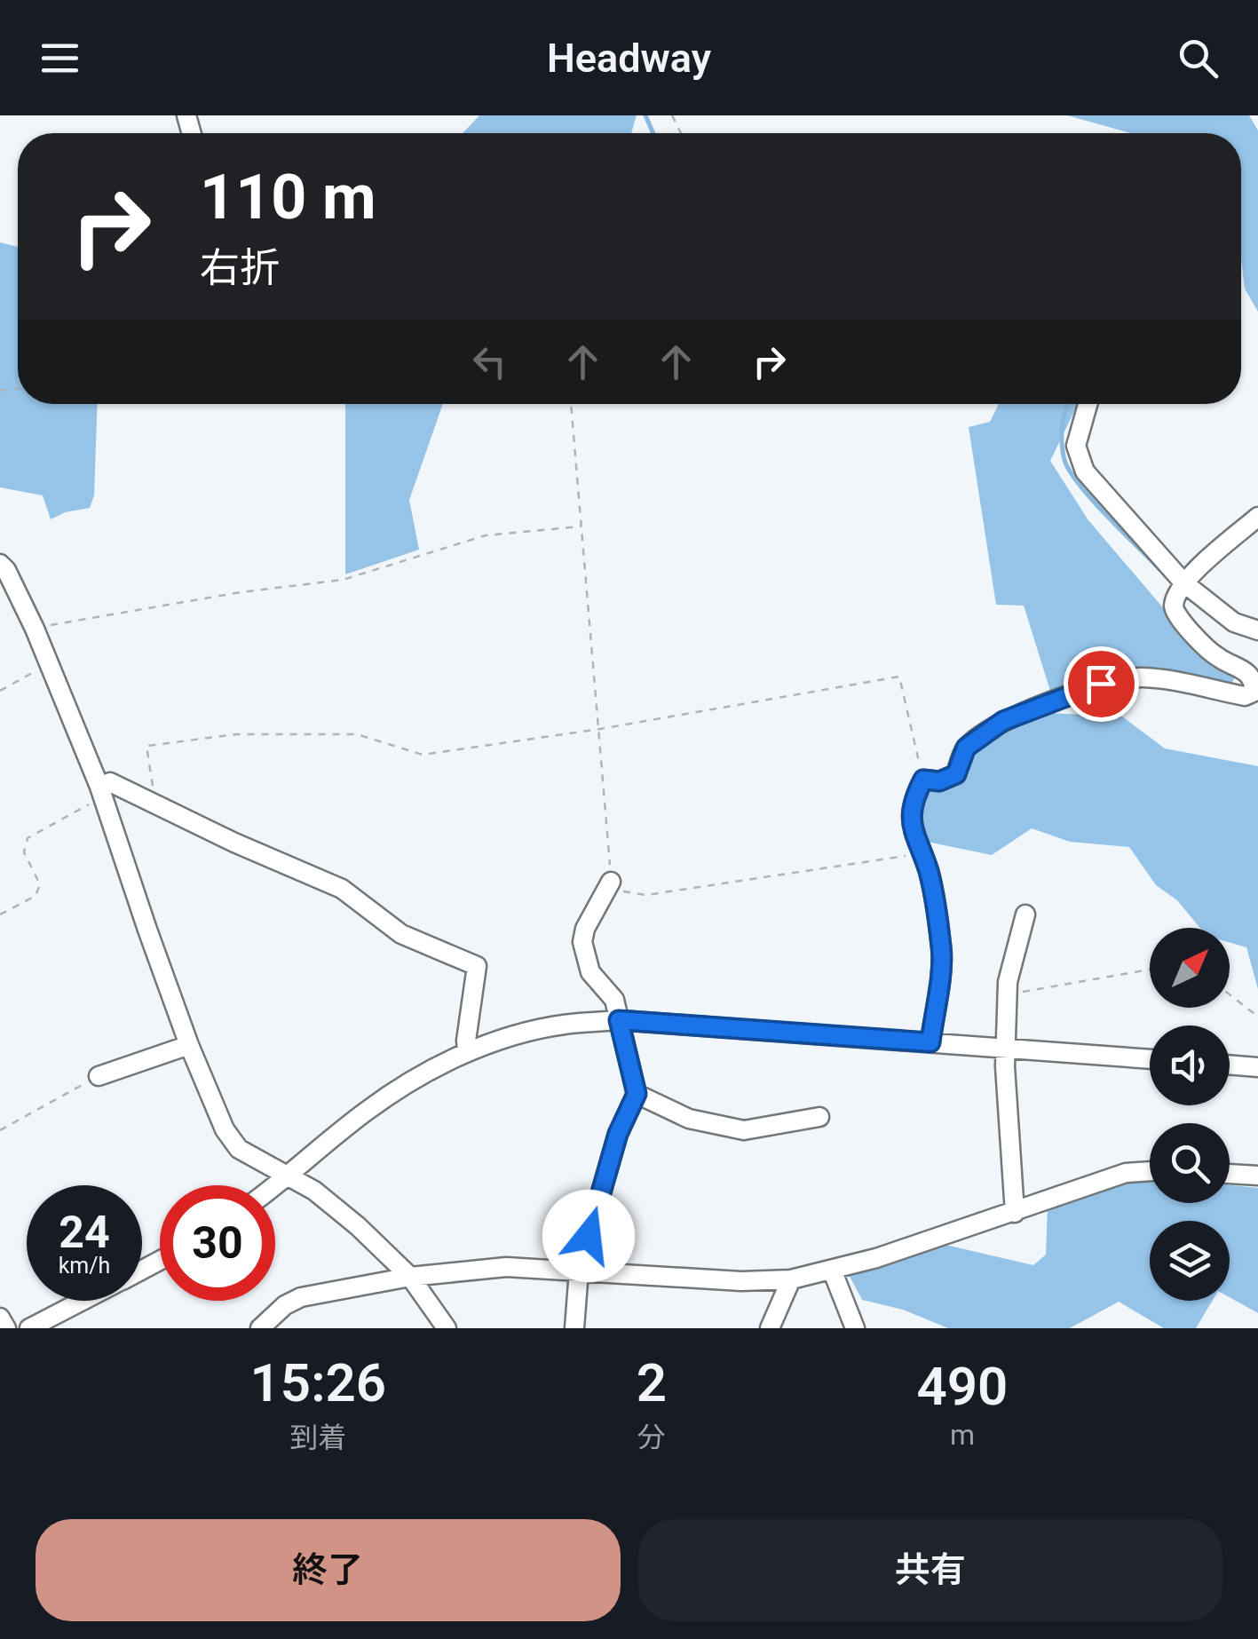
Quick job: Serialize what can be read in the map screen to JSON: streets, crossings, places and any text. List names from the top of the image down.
{
  "north": "top right",
  "page": {
    "header": "Headway",
    "turn": ["110 m", "右折"],
    "speed": "24 km/h",
    "limit": "30",
    "eta": [
      "15:26",
      "到着",
      "2",
      "分",
      "490",
      "m"
    ],
    "buttons": ["終了", "共有"]
  }
}
